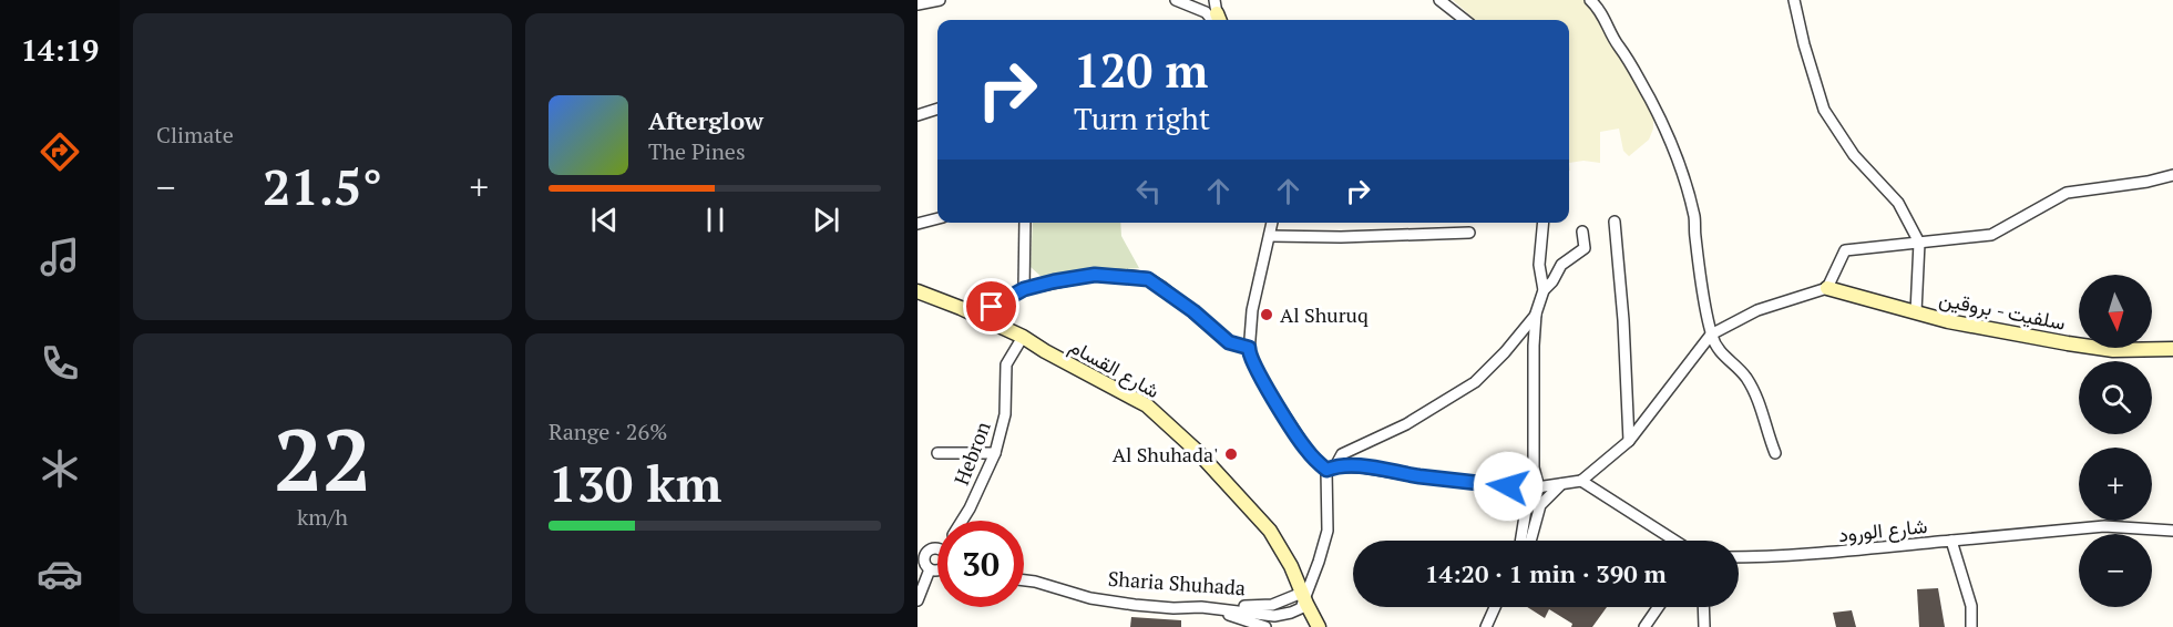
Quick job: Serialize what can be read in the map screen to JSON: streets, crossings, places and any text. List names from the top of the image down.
{
  "streets": {
    "main road": ["سلفيت - بروقين", "شارع القسام"],
    "street": ["Hebron", "شارع الورود", "Sharia Shuhada"]
  },
  "crossings": [
    ["شارع القسام", "Hebron"],
    ["شارع القسام", "Sharia Shuhada"]
  ],
  "places": ["Al Shuruq", "Al Shuhada'"],
  "north": "bottom",
  "page": {
    "tabs": "14:19",
    "tile": [
      "Climate",
      ["22", "km/h"],
      ["Range · 26%", "130 km"]
    ],
    "turn": ["120 m", "Turn right"],
    "song": ["Afterglow", "The Pines"],
    "heat": ["−", "21.5°", "+"],
    "map_buttons": ["+", "−"],
    "limit": "30",
    "trip": "14:20 · 1 min · 390 m"
  }
}
